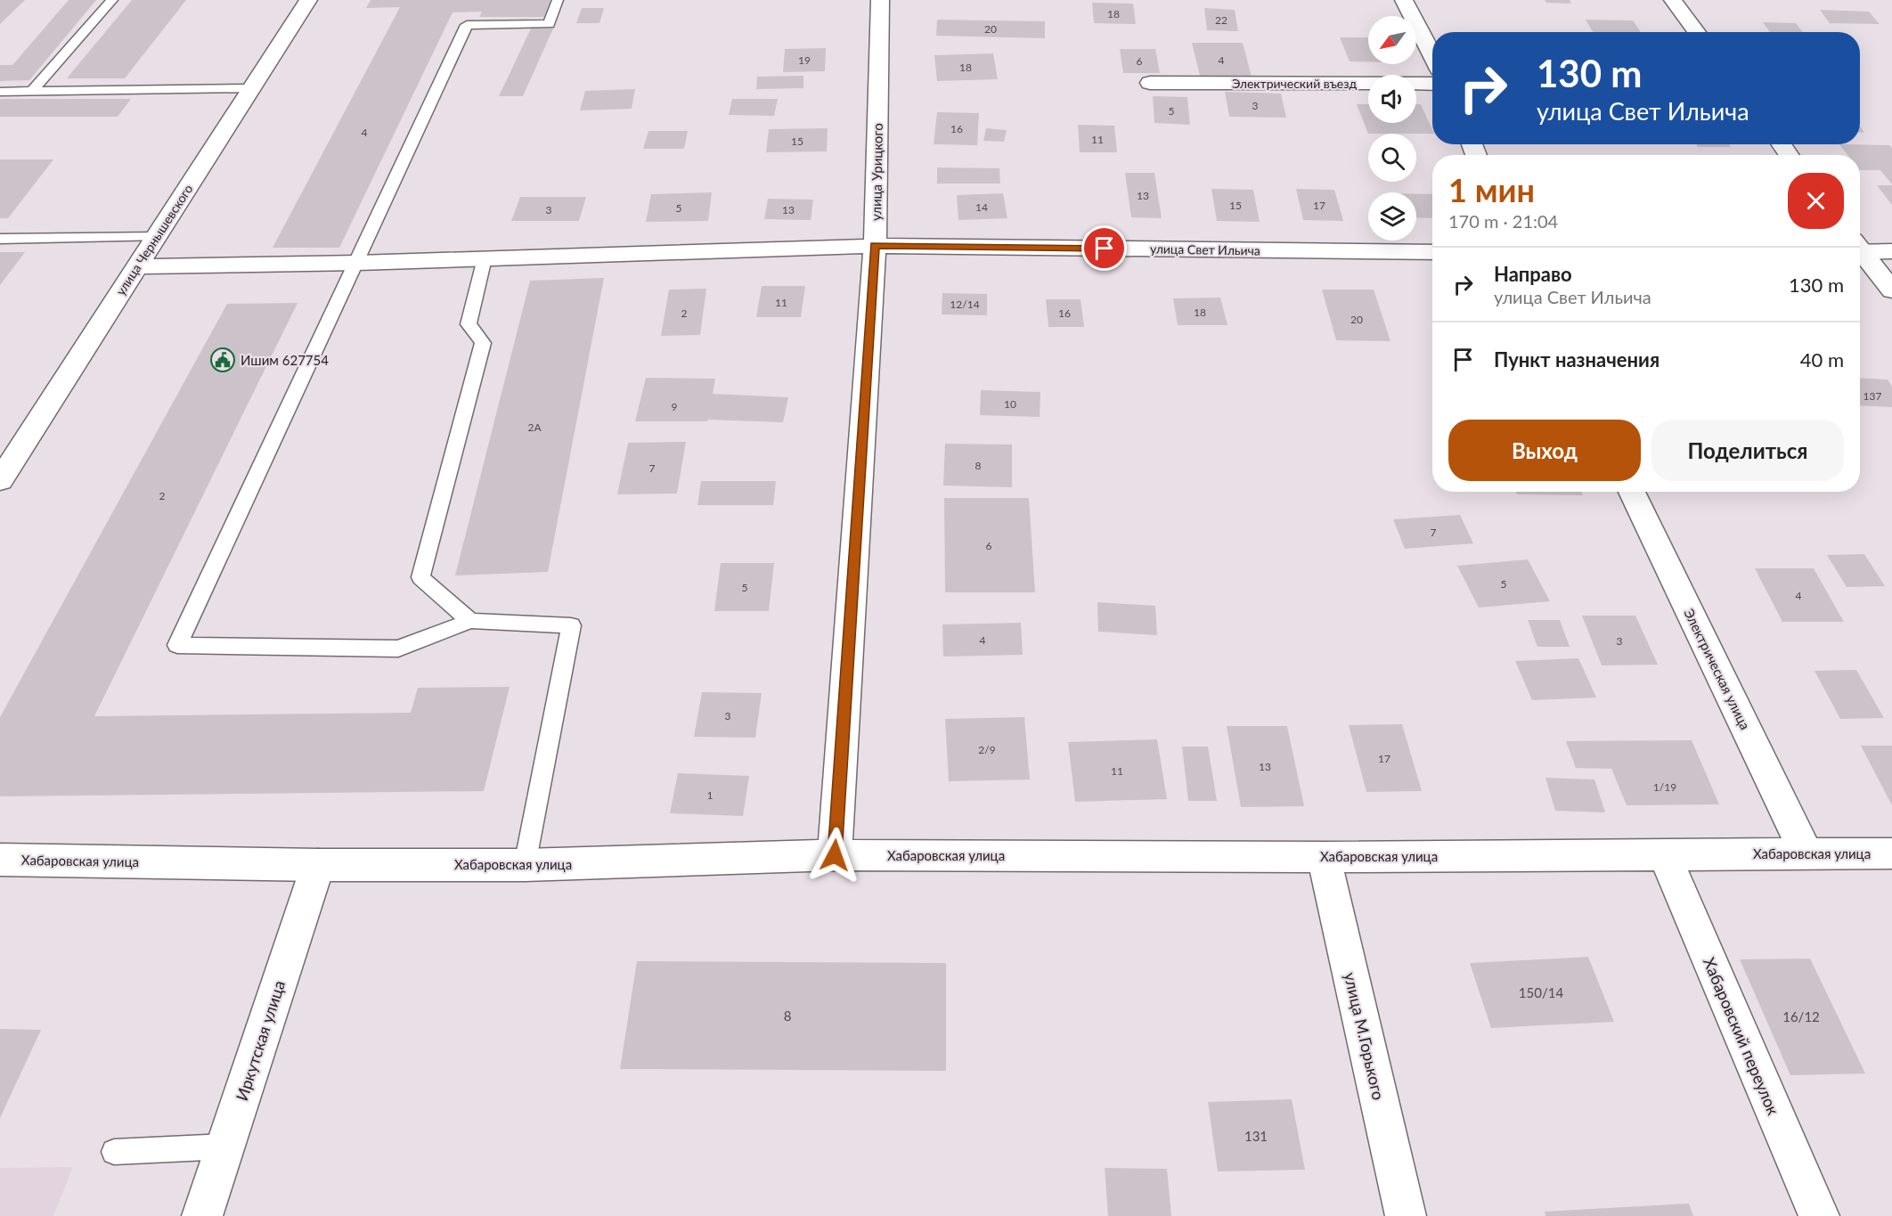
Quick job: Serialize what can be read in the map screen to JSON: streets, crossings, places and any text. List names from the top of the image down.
{
  "streets": {
    "street": [
      "Электрический въезд",
      "улица Урицкого",
      "улица Чернышевского",
      "улица Свет Ильича",
      "Электрическая улица",
      "Хабаровская улица",
      "улица М.Горького",
      "Хабаровский переулок",
      "Иркутская улица"
    ]
  },
  "crossings": [
    ["улица Урицкого", "улица Свет Ильича"],
    ["улица Урицкого", "Хабаровская улица"],
    ["улица Чернышевского", "улица Свет Ильича"],
    ["Электрическая улица", "Хабаровская улица"],
    ["Хабаровская улица", "улица М.Горького"],
    ["Хабаровская улица", "Хабаровский переулок"],
    ["Хабаровская улица", "Иркутская улица"]
  ],
  "places": {
    "public building": ["Ишим 627754"]
  },
  "house_numbers": [
    "18",
    "22",
    "20",
    "19",
    "4",
    "6",
    "18",
    "3",
    "5",
    "16",
    "4",
    "11",
    "15",
    "13",
    "15",
    "17",
    "14",
    "5",
    "3",
    "13",
    "11",
    "12/14",
    "18",
    "2",
    "16",
    "20",
    "137",
    "10",
    "9",
    "2А",
    "8",
    "7",
    "2",
    "7",
    "6",
    "5",
    "5",
    "4",
    "4",
    "3",
    "3",
    "2/9",
    "17",
    "13",
    "11",
    "1/19",
    "1",
    "150/14",
    "8",
    "16/12",
    "131"
  ],
  "north": "bottom left",
  "page": {
    "turn": ["130 m", "улица Свет Ильича"],
    "heading": ["1 мин", "170 m · 21:04"],
    "list": [
      {
        "name": "Направо",
        "note": "улица Свет Ильича",
        "value": "130 m"
      },
      {
        "name": "Пункт назначения",
        "value": "40 m"
      }
    ],
    "buttons": ["Выход", "Поделиться"]
  }
}
